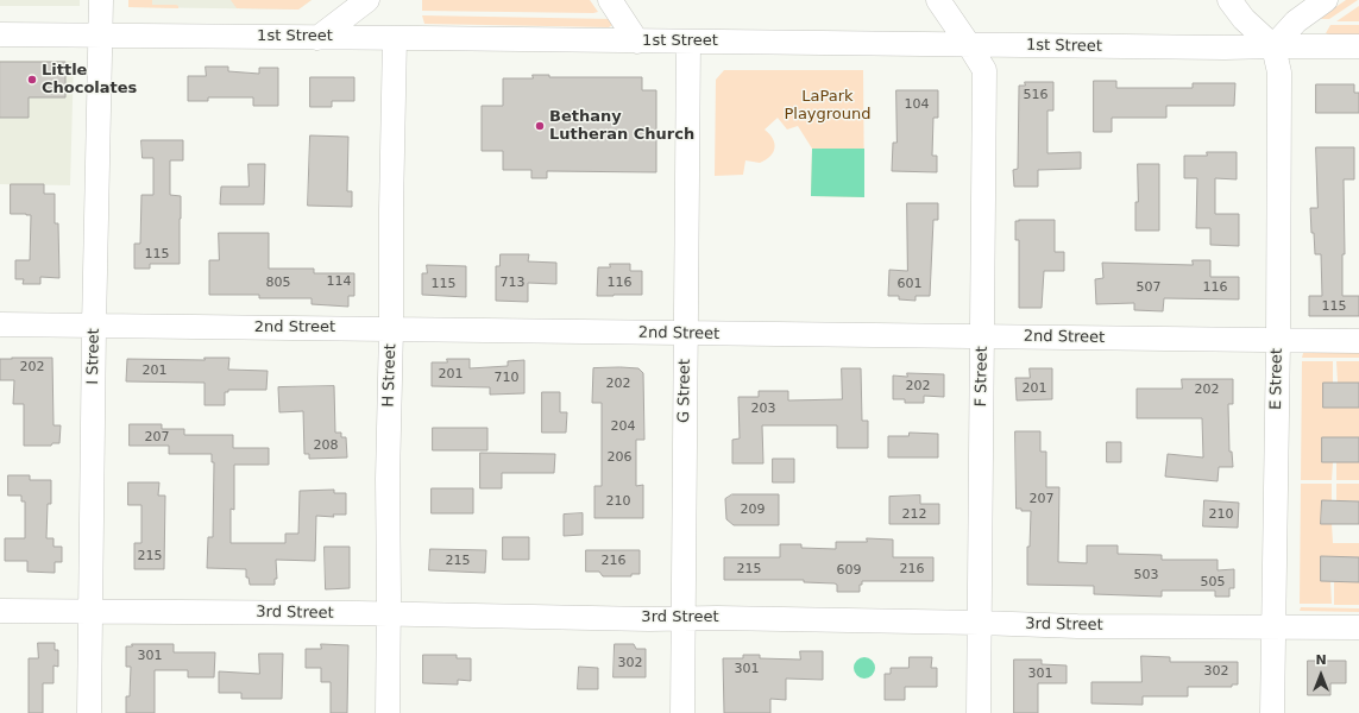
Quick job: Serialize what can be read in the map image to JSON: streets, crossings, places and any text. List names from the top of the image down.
{
  "streets": {
    "street": [
      "1st Street",
      "2nd Street",
      "I Street",
      "H Street",
      "F Street",
      "E Street",
      "G Street",
      "3rd Street"
    ]
  },
  "crossings": [
    ["1st Street", "I Street"],
    ["1st Street", "H Street"],
    ["1st Street", "F Street"],
    ["1st Street", "E Street"],
    ["1st Street", "G Street"],
    ["2nd Street", "I Street"],
    ["2nd Street", "H Street"],
    ["2nd Street", "F Street"],
    ["2nd Street", "E Street"],
    ["2nd Street", "G Street"],
    ["I Street", "3rd Street"],
    ["H Street", "3rd Street"],
    ["F Street", "3rd Street"],
    ["E Street", "3rd Street"],
    ["G Street", "3rd Street"]
  ],
  "parks": ["LaPark Playground"],
  "places": ["Little Chocolates", "Bethany Lutheran Church"],
  "house_numbers": [
    "516",
    "104",
    "115",
    "114",
    "805",
    "713",
    "116",
    "115",
    "601",
    "507",
    "116",
    "115",
    "202",
    "201",
    "201",
    "710",
    "202",
    "202",
    "201",
    "202",
    "203",
    "204",
    "207",
    "208",
    "206",
    "207",
    "210",
    "209",
    "212",
    "210",
    "215",
    "215",
    "216",
    "215",
    "216",
    "609",
    "503",
    "505",
    "301",
    "302",
    "301",
    "302",
    "301"
  ],
  "north": "top"
}
